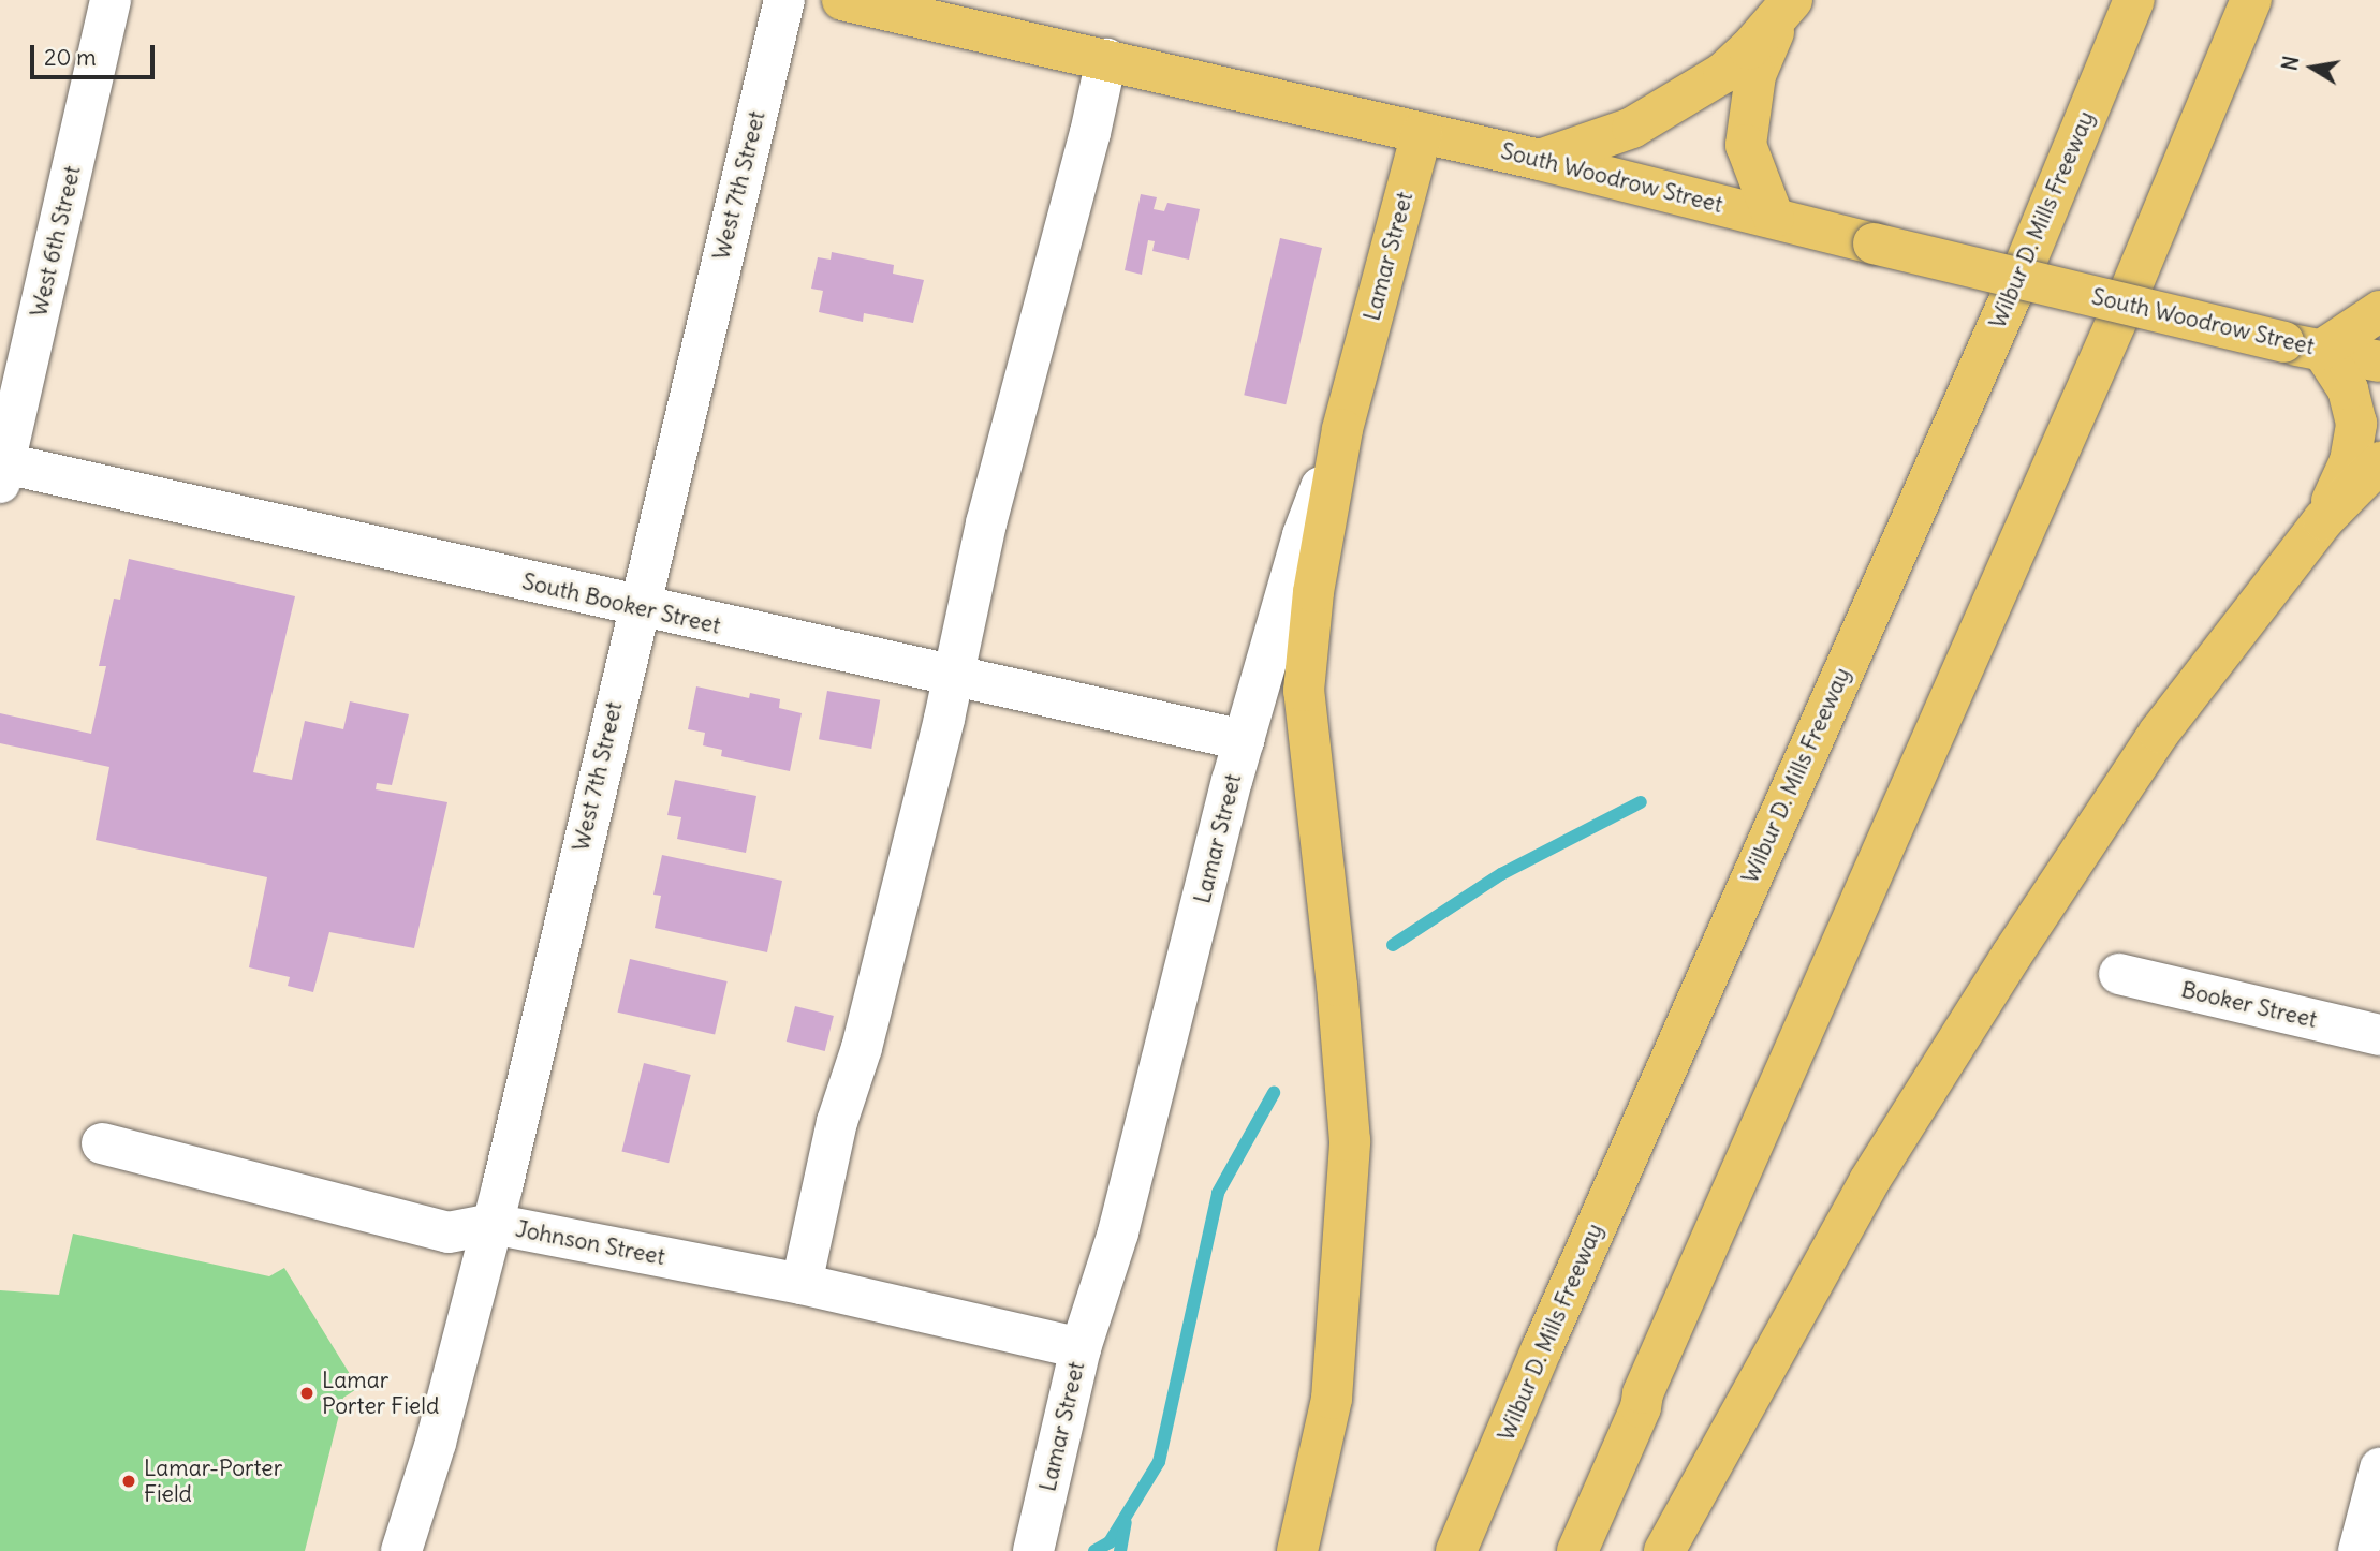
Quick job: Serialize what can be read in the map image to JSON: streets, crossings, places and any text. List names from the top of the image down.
{
  "streets": {
    "main road": ["South Woodrow Street", "Wilbur D. Mills Freeway", "Lamar Street"],
    "street": [
      "West 7th Street",
      "West 6th Street",
      "South Booker Street",
      "Booker Street",
      "Johnson Street"
    ]
  },
  "crossings": [
    ["South Woodrow Street", "Lamar Street"],
    ["West 7th Street", "South Booker Street"],
    ["West 7th Street", "Johnson Street"],
    ["West 6th Street", "South Booker Street"],
    ["Lamar Street", "South Booker Street"],
    ["Lamar Street", "Johnson Street"]
  ],
  "places": ["Lamar Porter Field", "Lamar-Porter Field"],
  "scale_bar": "20 m",
  "north": "left"
}
